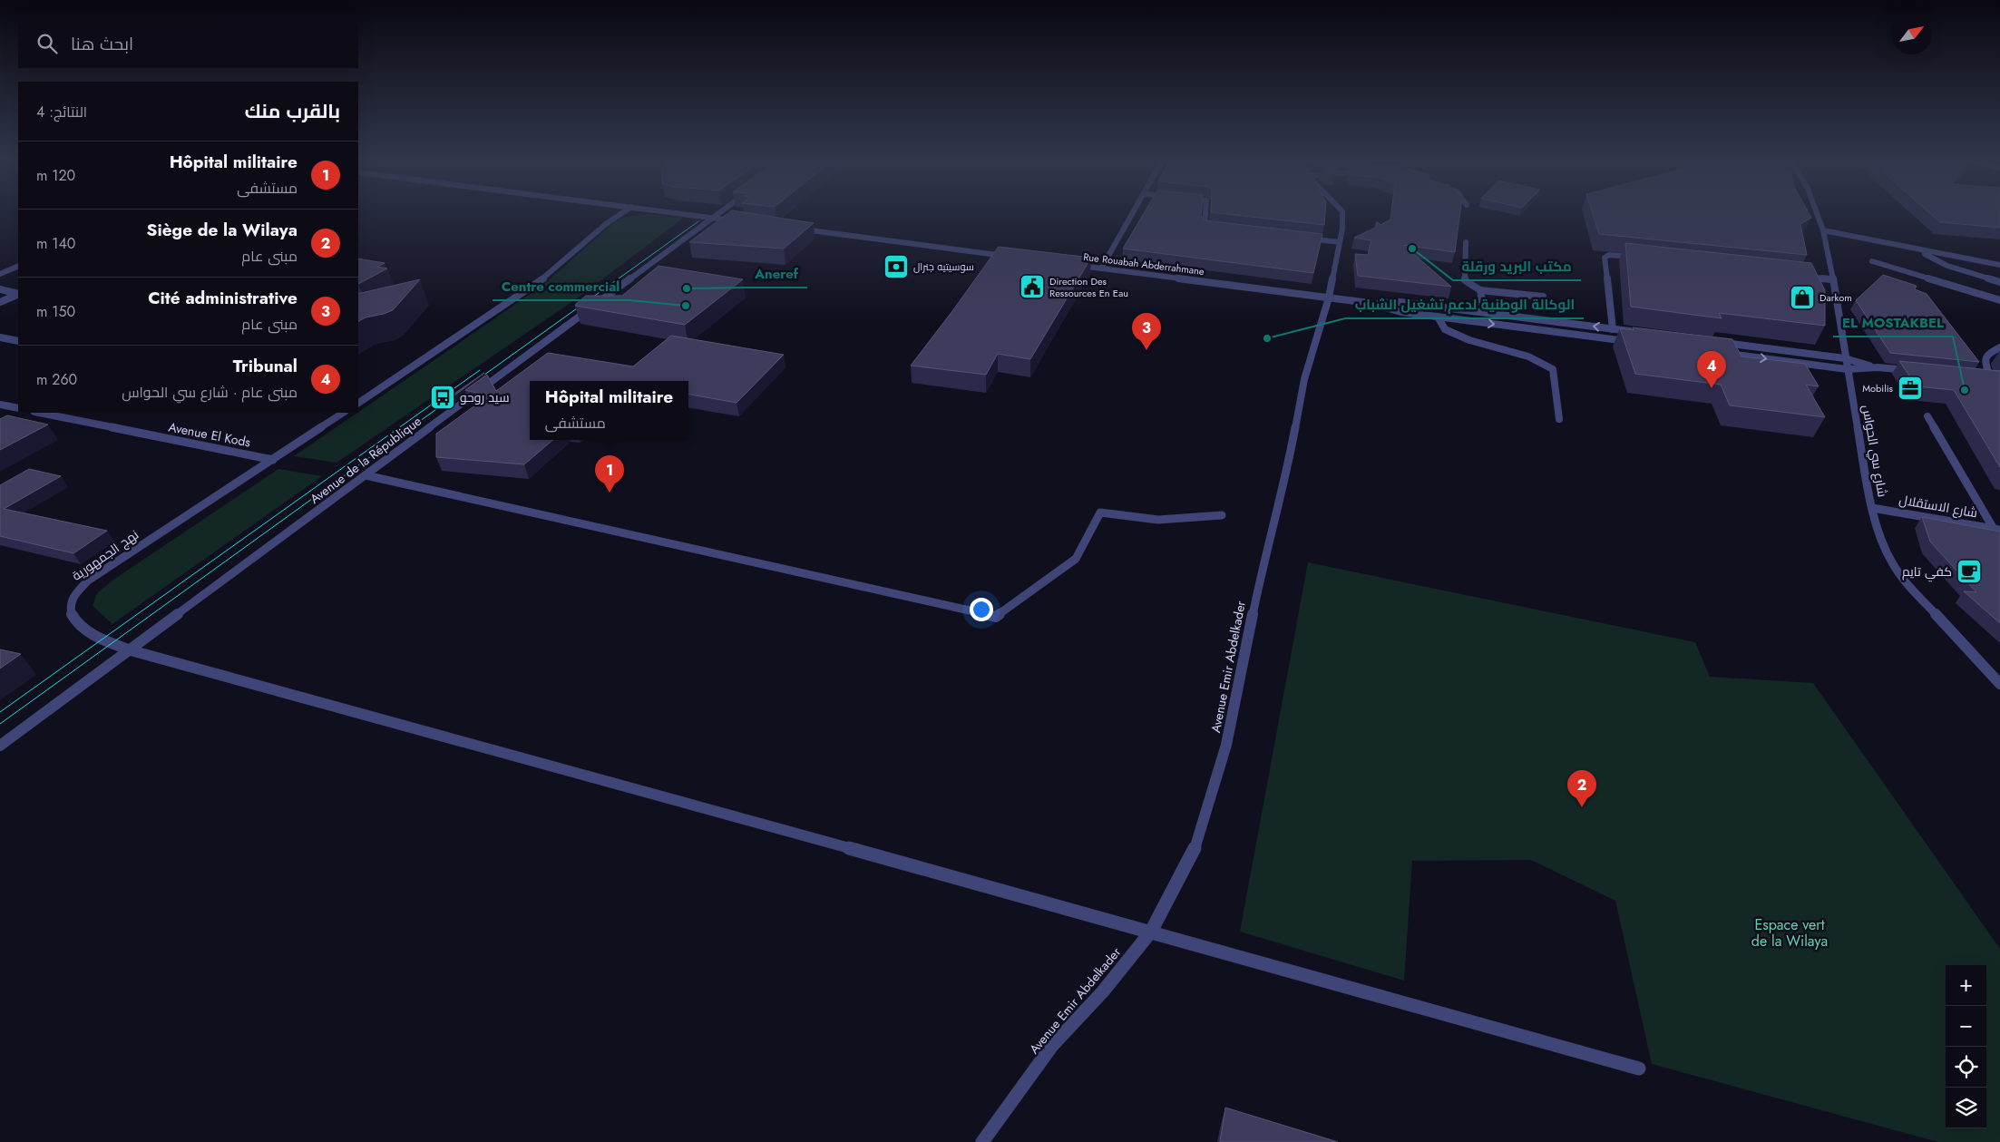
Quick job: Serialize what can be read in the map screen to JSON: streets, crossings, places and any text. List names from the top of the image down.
{
  "streets": {
    "street": [
      "Rue Rouabah Abderrahmane",
      "Avenue El Kods",
      "شارع سي الحواس",
      "Avenue de la République",
      "شارع الاستقلال",
      "نهج الجمهورية",
      "Avenue Emir Abdelkader"
    ]
  },
  "crossings": [
    ["Rue Rouabah Abderrahmane", "Avenue Emir Abdelkader"],
    ["Avenue El Kods", "نهج الجمهورية"],
    ["شارع سي الحواس", "شارع الاستقلال"],
    ["Avenue de la République", "نهج الجمهورية"],
    ["نهج الجمهورية", "Avenue Emir Abdelkader"]
  ],
  "parks": ["Espace vert de la Wilaya"],
  "places": {
    "other": [
      "مكتب البريد ورقلة",
      "Aneref",
      "Centre commercial",
      "الوكالة الوطنية لدعم تشغيل الشباب",
      "EL MOSTAKBEL"
    ],
    "bank": ["سوسيتيه جنرال"],
    "public building": ["Direction Des Ressources En Eau"],
    "shop": ["Darkom"],
    "office": ["Mobilis"],
    "bus stop": ["سيد روحو"],
    "cafe": ["كفي تايم"]
  },
  "north": "top right",
  "page": {
    "search": "ابحث هنا",
    "heading": ["بالقرب منك", "النتائج: 4"],
    "list": [
      {
        "mark": "1",
        "name": "Hôpital militaire",
        "note": "مستشفى",
        "value": "120 m"
      },
      {
        "mark": "2",
        "name": "Siège de la Wilaya",
        "note": "مبنى عام",
        "value": "140 m"
      },
      {
        "mark": "3",
        "name": "Cité administrative",
        "note": "مبنى عام",
        "value": "150 m"
      },
      {
        "mark": "4",
        "name": "Tribunal",
        "note": "مبنى عام · شارع سي الحواس",
        "value": "260 m"
      }
    ],
    "pins": [
      "3",
      "4",
      "1",
      "2"
    ],
    "popup": ["Hôpital militaire", "مستشفى"],
    "map_buttons": ["+", "−"]
  }
}
